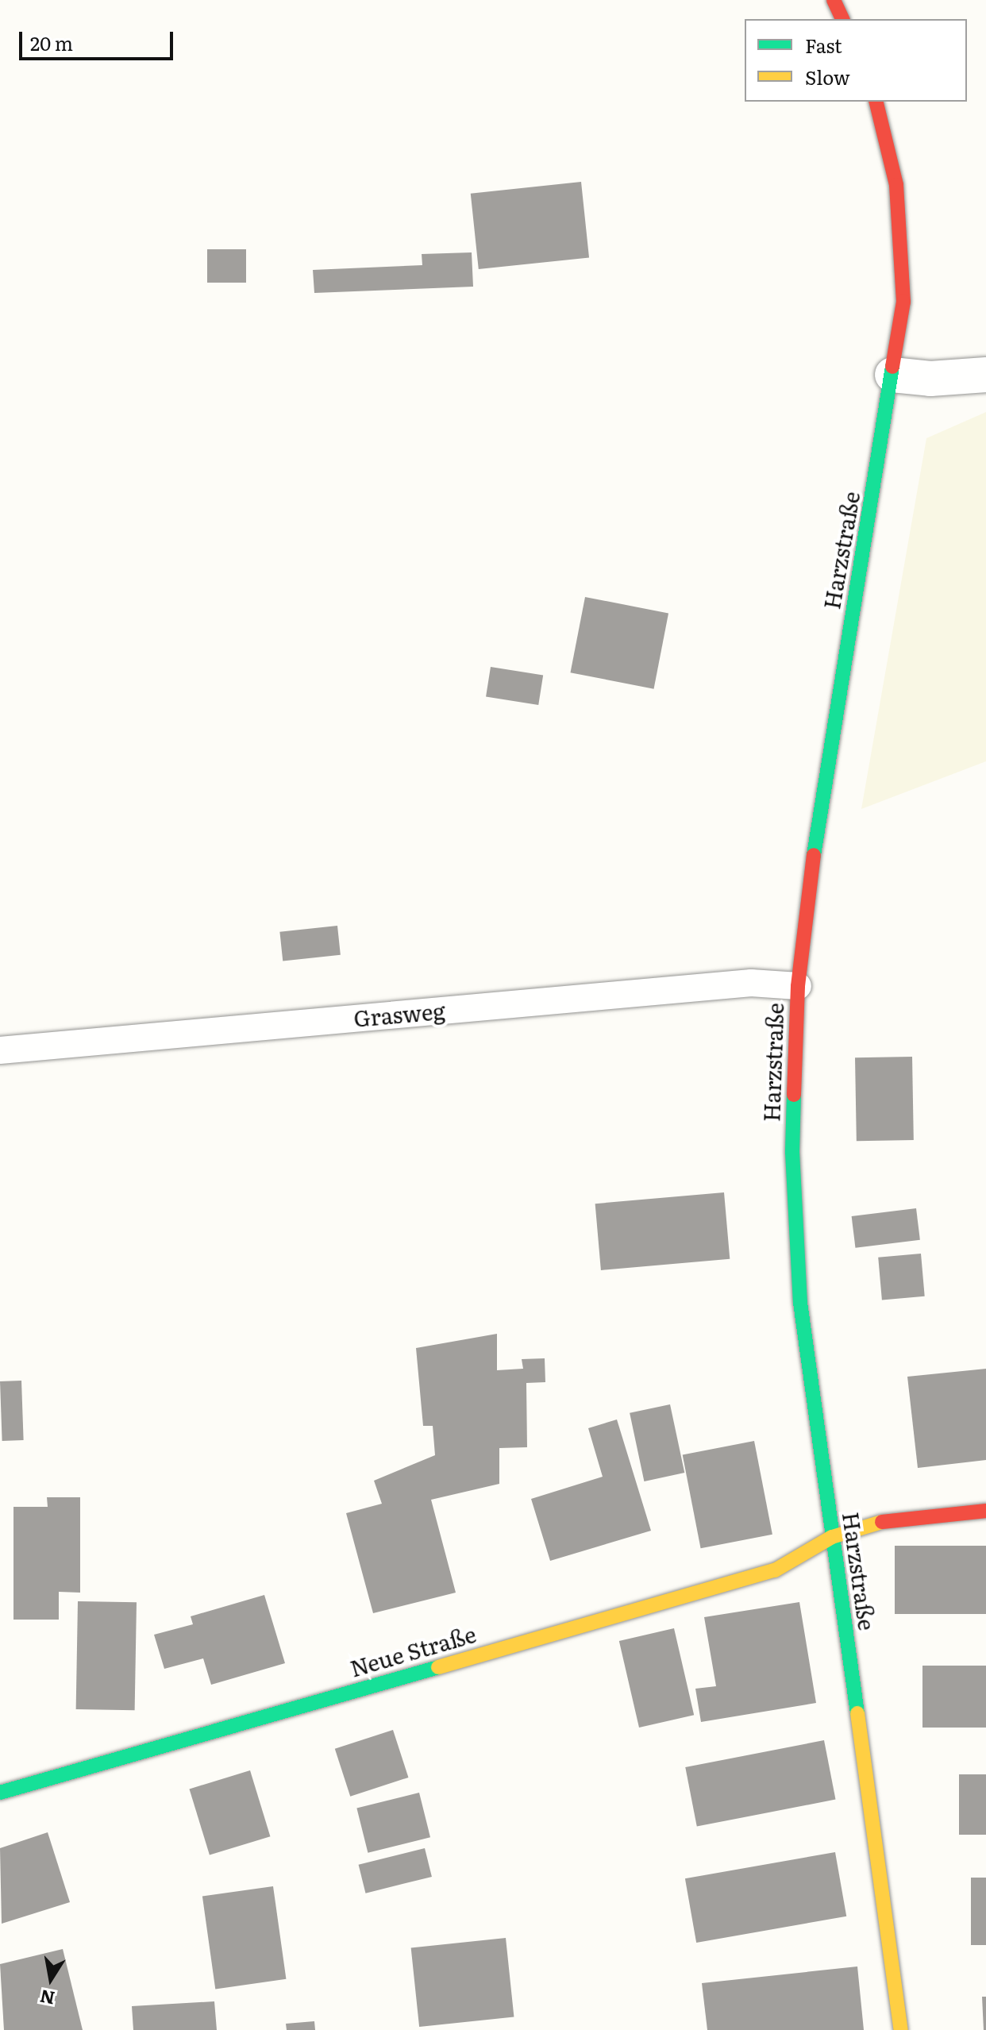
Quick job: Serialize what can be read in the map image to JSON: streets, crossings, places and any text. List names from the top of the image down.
{
  "streets": {
    "main road": ["Harzstraße", "Neue Straße"],
    "lane": ["Grasweg"]
  },
  "crossings": [
    ["Harzstraße", "Grasweg"],
    ["Harzstraße", "Neue Straße"]
  ],
  "legend": ["Fast", "Slow"],
  "scale_bar": "20 m",
  "north": "bottom"
}
